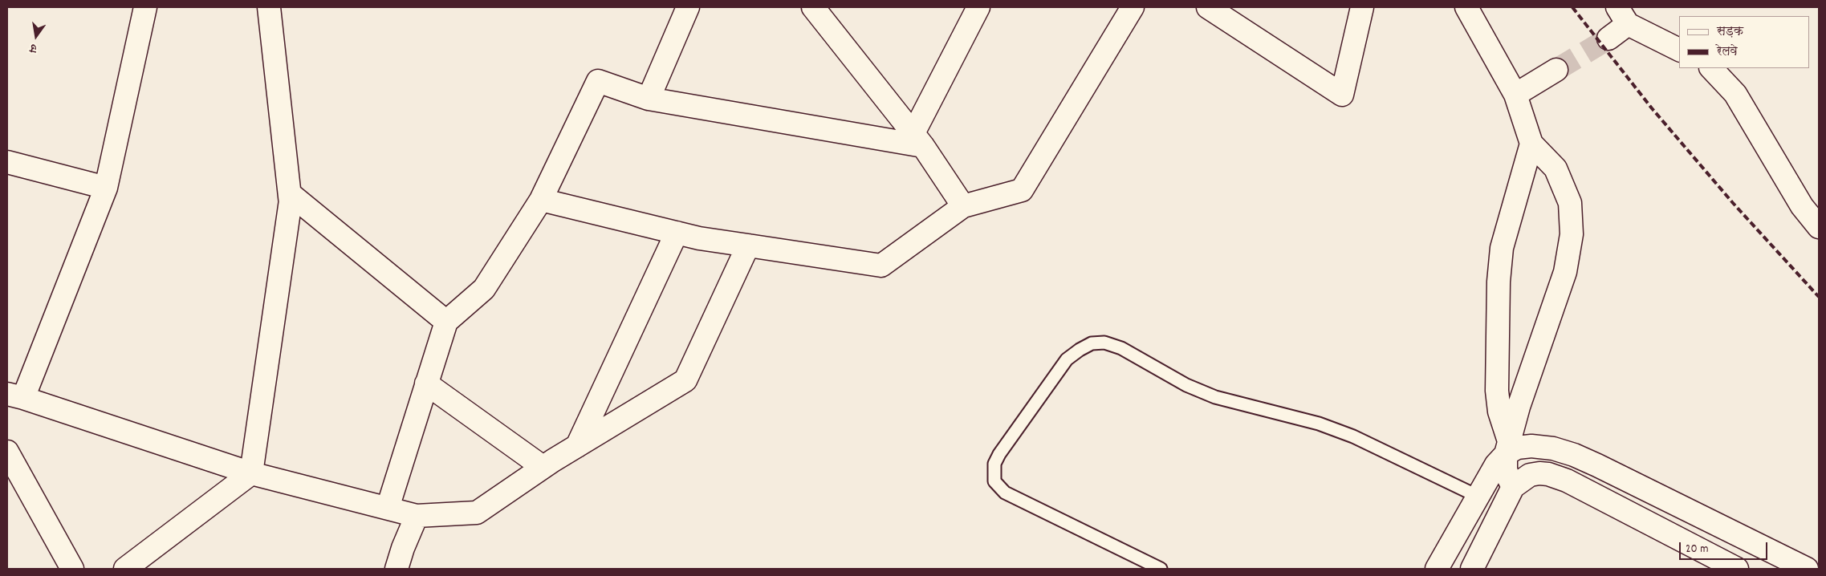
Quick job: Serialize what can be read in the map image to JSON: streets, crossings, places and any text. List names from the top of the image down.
{
  "legend": ["सड़क", "रेलवे"],
  "scale_bar": "20 m",
  "north": "bottom"
}
